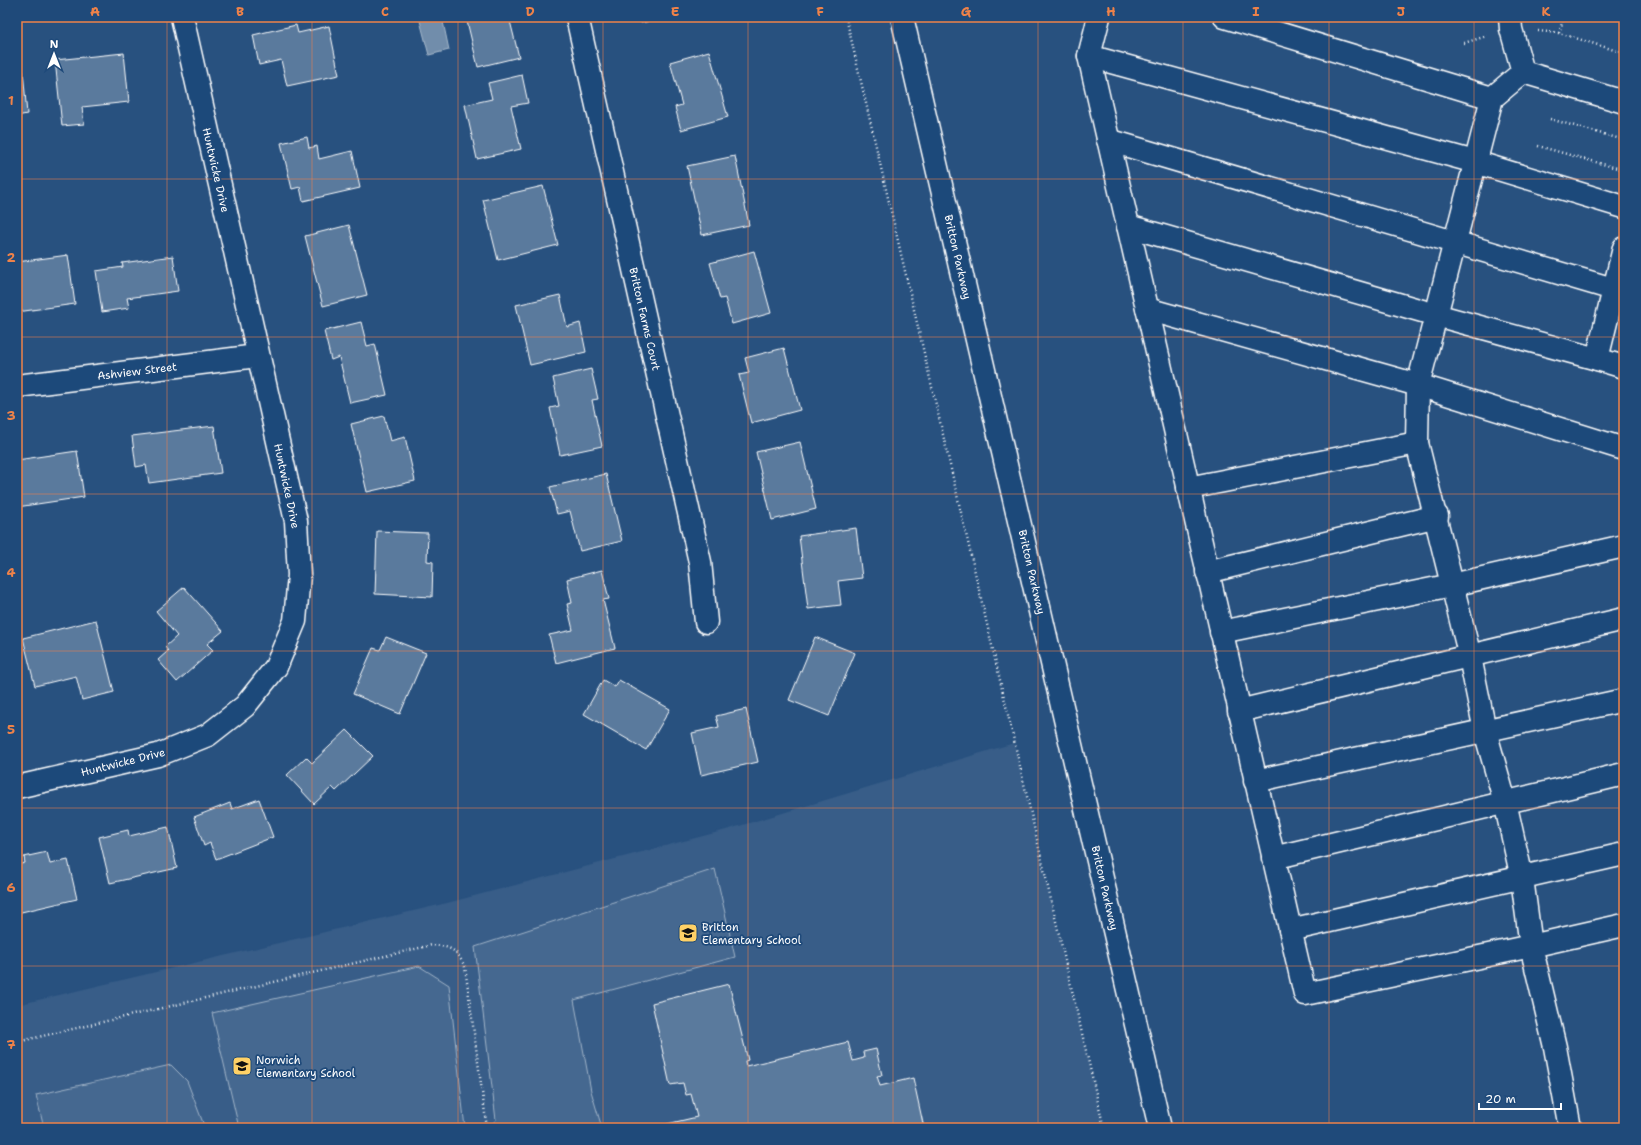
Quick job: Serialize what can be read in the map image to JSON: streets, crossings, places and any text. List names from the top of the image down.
{
  "streets": {
    "street": [
      "Huntwicke Drive",
      "Britton Parkway",
      "Britton Farms Court",
      "Ashview Street"
    ]
  },
  "crossings": [
    ["Huntwicke Drive", "Ashview Street"]
  ],
  "places": {
    "school or university": ["Britton Elementary School", "Norwich Elementary School"]
  },
  "scale_bar": "20 m",
  "north": "top",
  "grid": {
    "columns": [
      "A",
      "B",
      "C",
      "D",
      "E",
      "F",
      "G",
      "H",
      "I",
      "J",
      "K"
    ],
    "rows": [
      "1",
      "2",
      "3",
      "4",
      "5",
      "6",
      "7"
    ]
  }
}
